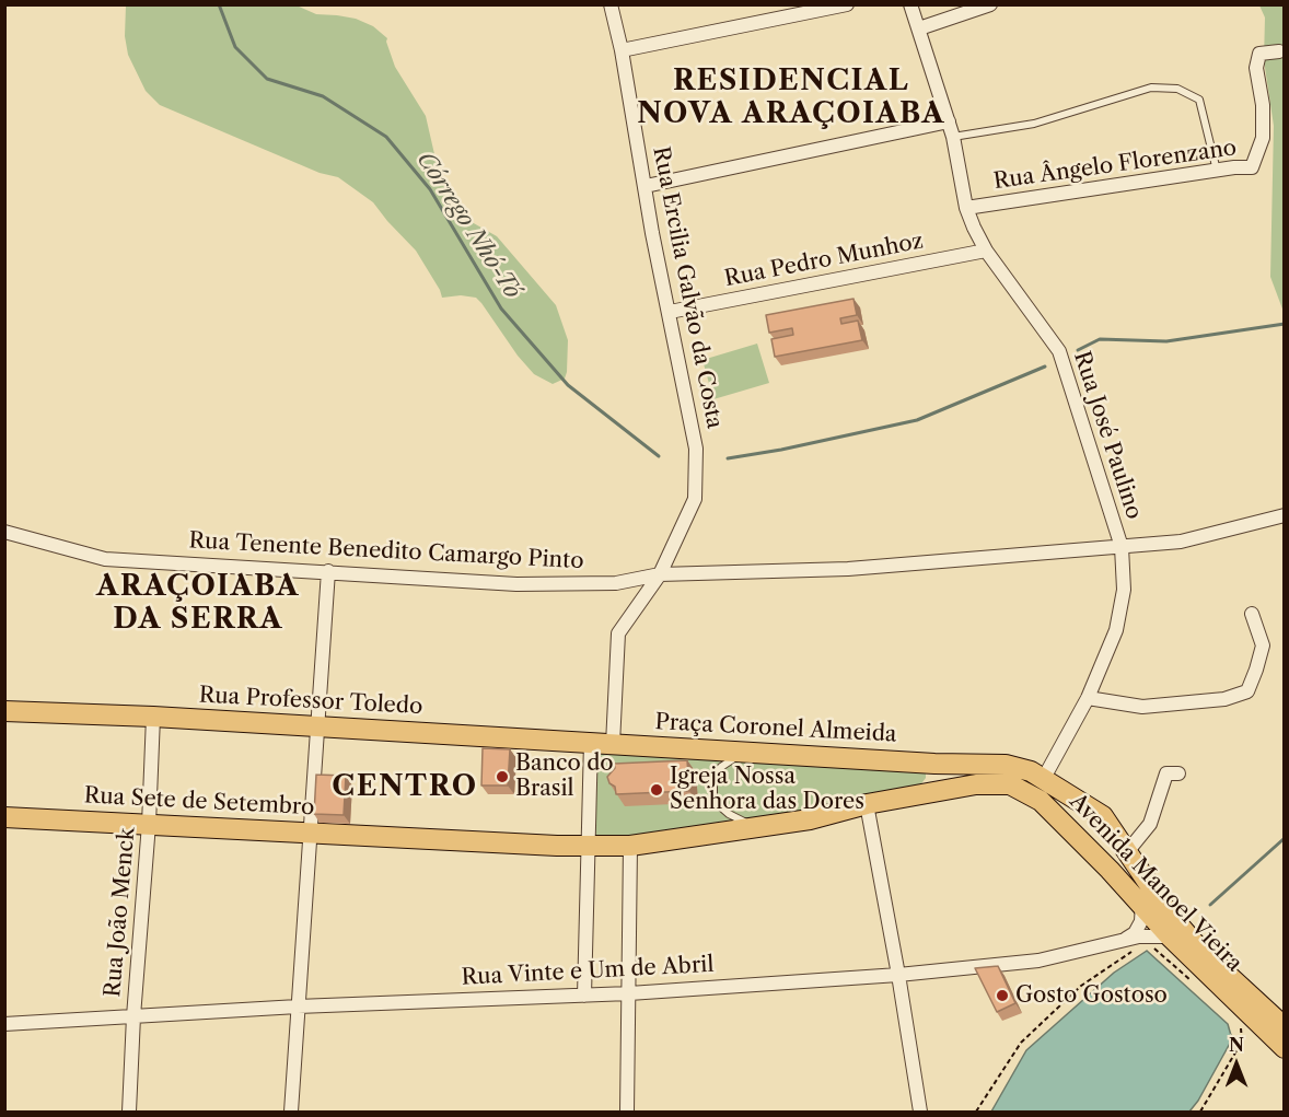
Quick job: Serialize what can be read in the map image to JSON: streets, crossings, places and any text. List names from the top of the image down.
{
  "streets": {
    "main road": [
      "Rua Professor Toledo",
      "Praça Coronel Almeida",
      "Rua Sete de Setembro",
      "Avenida Manoel Vieira"
    ],
    "street": [
      "Rua Ângelo Florenzano",
      "Rua Pedro Munhoz",
      "Rua Ercilia Galvão da Costa",
      "Rua José Paulino",
      "Rua Tenente Benedito Camargo Pinto",
      "Rua João Menck",
      "Rua Vinte e Um de Abril"
    ]
  },
  "crossings": [
    ["Rua Ângelo Florenzano", "Rua José Paulino"],
    ["Rua Pedro Munhoz", "Rua Ercilia Galvão da Costa"],
    ["Rua Pedro Munhoz", "Rua José Paulino"],
    ["Rua Ercilia Galvão da Costa", "Rua Tenente Benedito Camargo Pinto"],
    ["Rua Ercilia Galvão da Costa", "Rua Professor Toledo"],
    ["Rua Ercilia Galvão da Costa", "Praça Coronel Almeida"],
    ["Rua José Paulino", "Rua Tenente Benedito Camargo Pinto"],
    ["Rua José Paulino", "Avenida Manoel Vieira"],
    ["Rua Professor Toledo", "Praça Coronel Almeida"],
    ["Rua Professor Toledo", "Rua João Menck"],
    ["Praça Coronel Almeida", "Avenida Manoel Vieira"],
    ["Rua Sete de Setembro", "Rua João Menck"],
    ["Avenida Manoel Vieira", "Rua Vinte e Um de Abril"],
    ["Rua João Menck", "Rua Vinte e Um de Abril"]
  ],
  "districts": ["RESIDENCIAL NOVA ARAÇOIABA", "ARAÇOIABA DA SERRA", "CENTRO"],
  "water": ["Córrego Nhó-Tó"],
  "places": ["Banco do Brasil", "Igreja Nossa Senhora das Dores", "Gosto Gostoso"],
  "north": "top"
}
